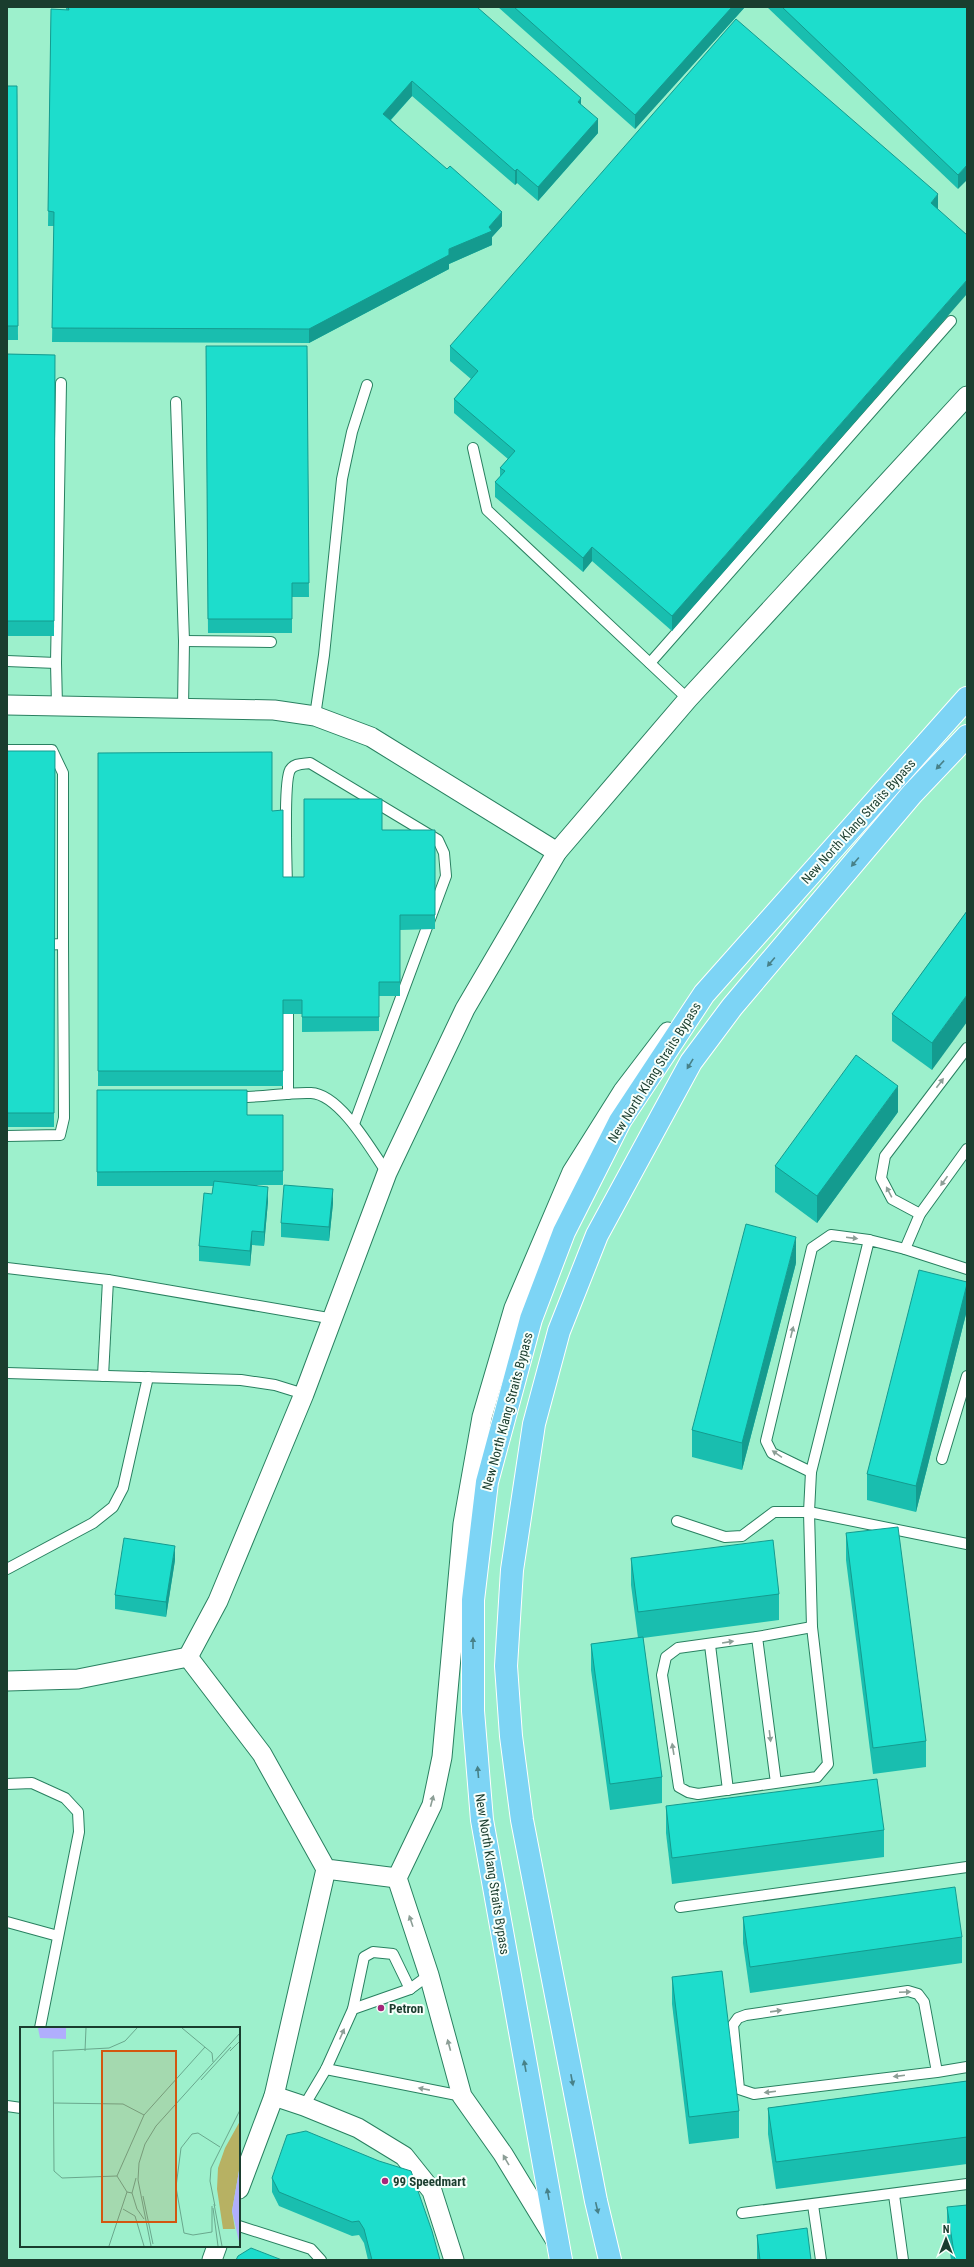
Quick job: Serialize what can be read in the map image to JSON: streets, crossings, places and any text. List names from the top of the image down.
{
  "streets": {
    "highway": ["New North Klang Straits Bypass"]
  },
  "places": ["Petron", "99 Speedmart"],
  "north": "top"
}
